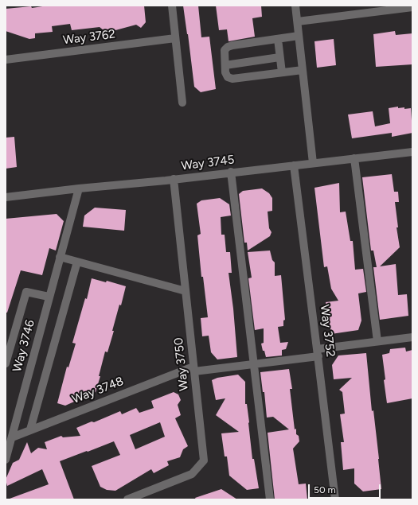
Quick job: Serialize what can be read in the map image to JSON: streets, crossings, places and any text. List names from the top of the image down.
{
  "streets": {
    "street": [
      "Way 3762",
      "Way 3745",
      "Way 3752",
      "Way 3746",
      "Way 3750",
      "Way 3748"
    ]
  },
  "crossings": [
    ["Way 3745", "Way 3752"],
    ["Way 3745", "Way 3746"],
    ["Way 3745", "Way 3750"],
    ["Way 3752", "Way 3748"],
    ["Way 3746", "Way 3748"],
    ["Way 3750", "Way 3748"]
  ],
  "scale_bar": "50 m"
}
